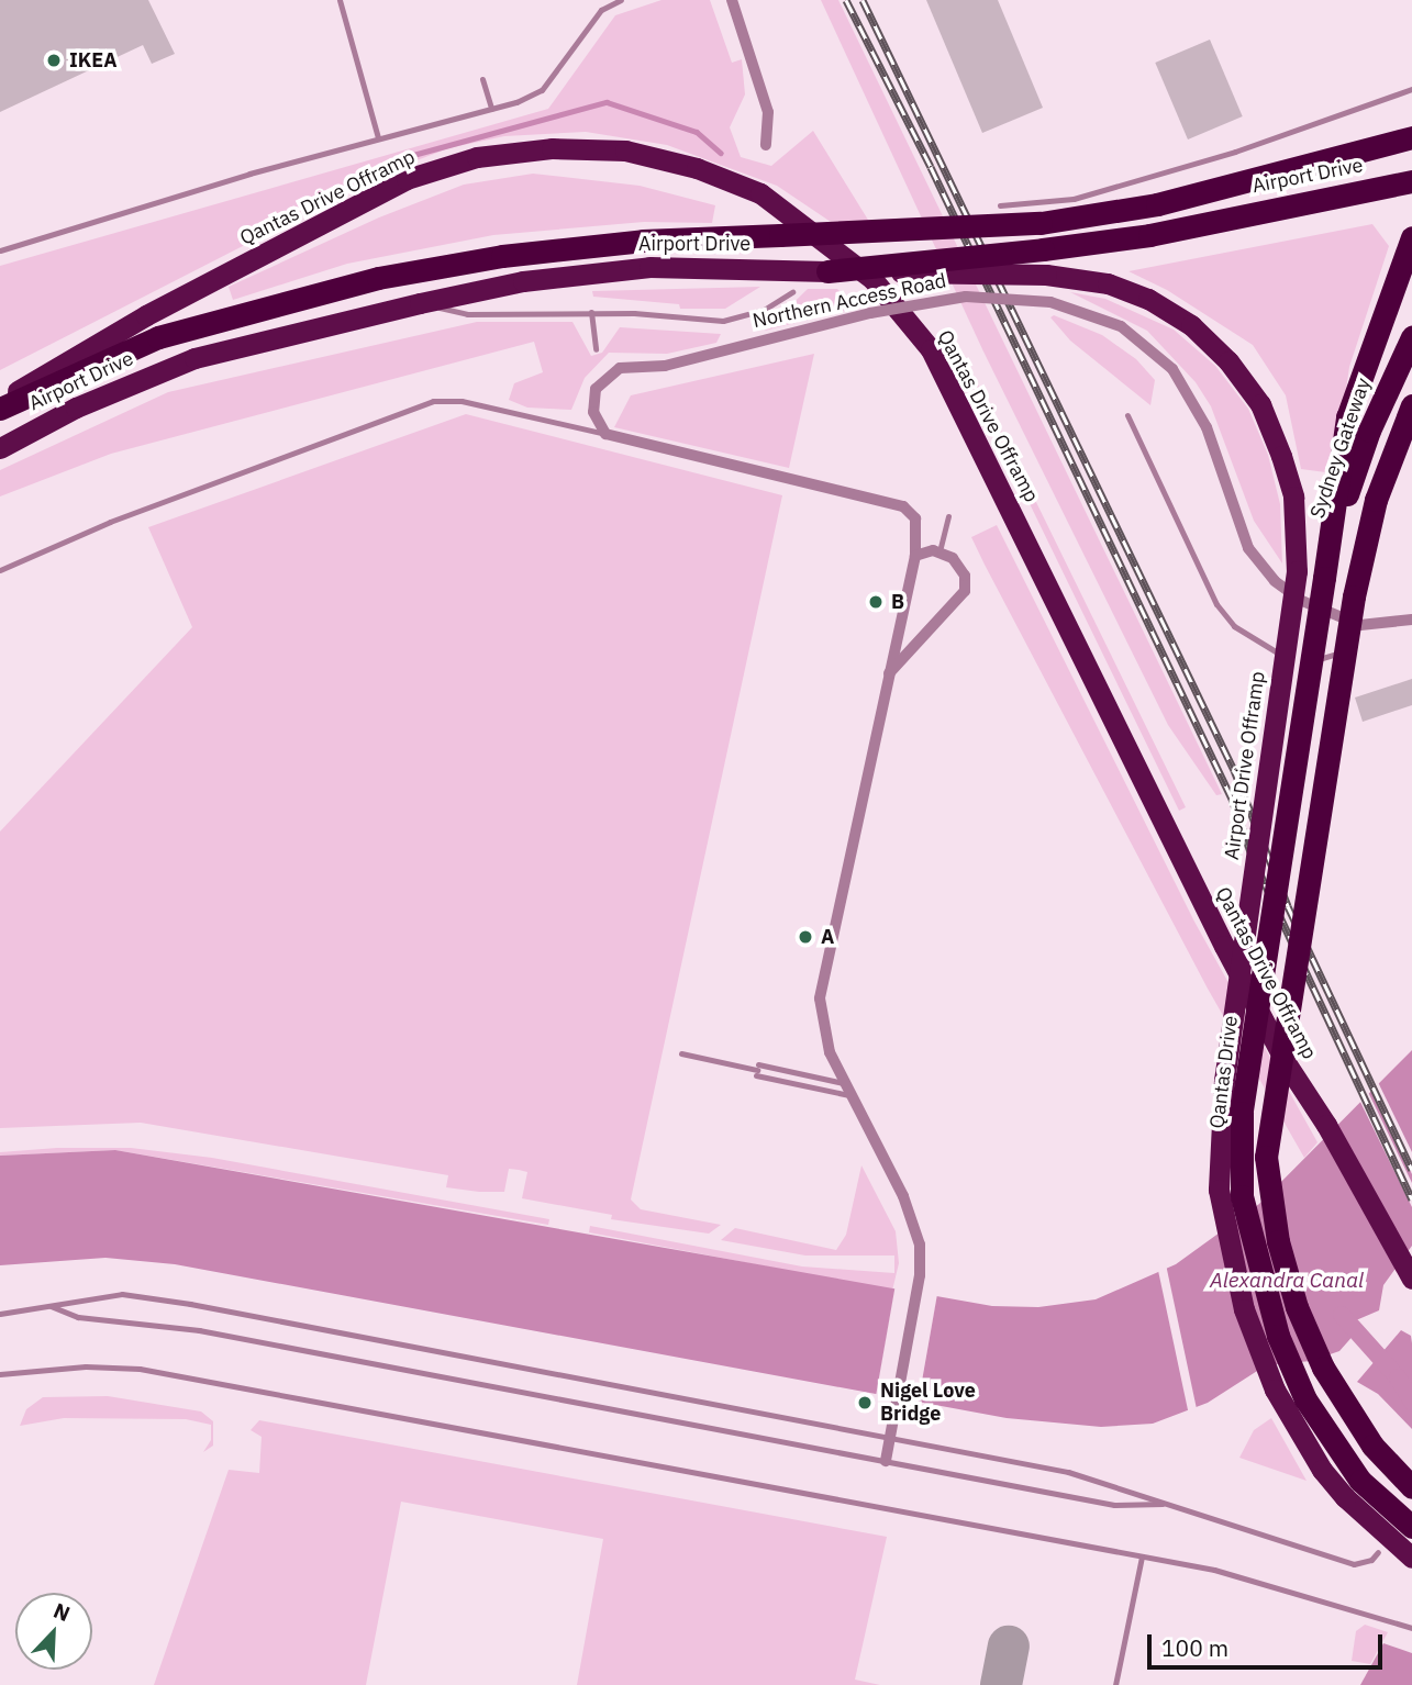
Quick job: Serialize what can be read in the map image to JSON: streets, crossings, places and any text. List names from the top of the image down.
{
  "streets": {
    "highway": [
      "Airport Drive",
      "Qantas Drive Offramp",
      "Sydney Gateway",
      "Airport Drive Offramp",
      "Qantas Drive"
    ],
    "street": ["Northern Access Road"]
  },
  "crossings": [
    ["Airport Drive", "Airport Drive Offramp"],
    ["Sydney Gateway", "Qantas Drive"]
  ],
  "water": ["Alexandra Canal"],
  "places": [
    "IKEA",
    "B",
    "A",
    "Nigel Love Bridge"
  ],
  "scale_bar": "100 m",
  "north": "top right"
}
